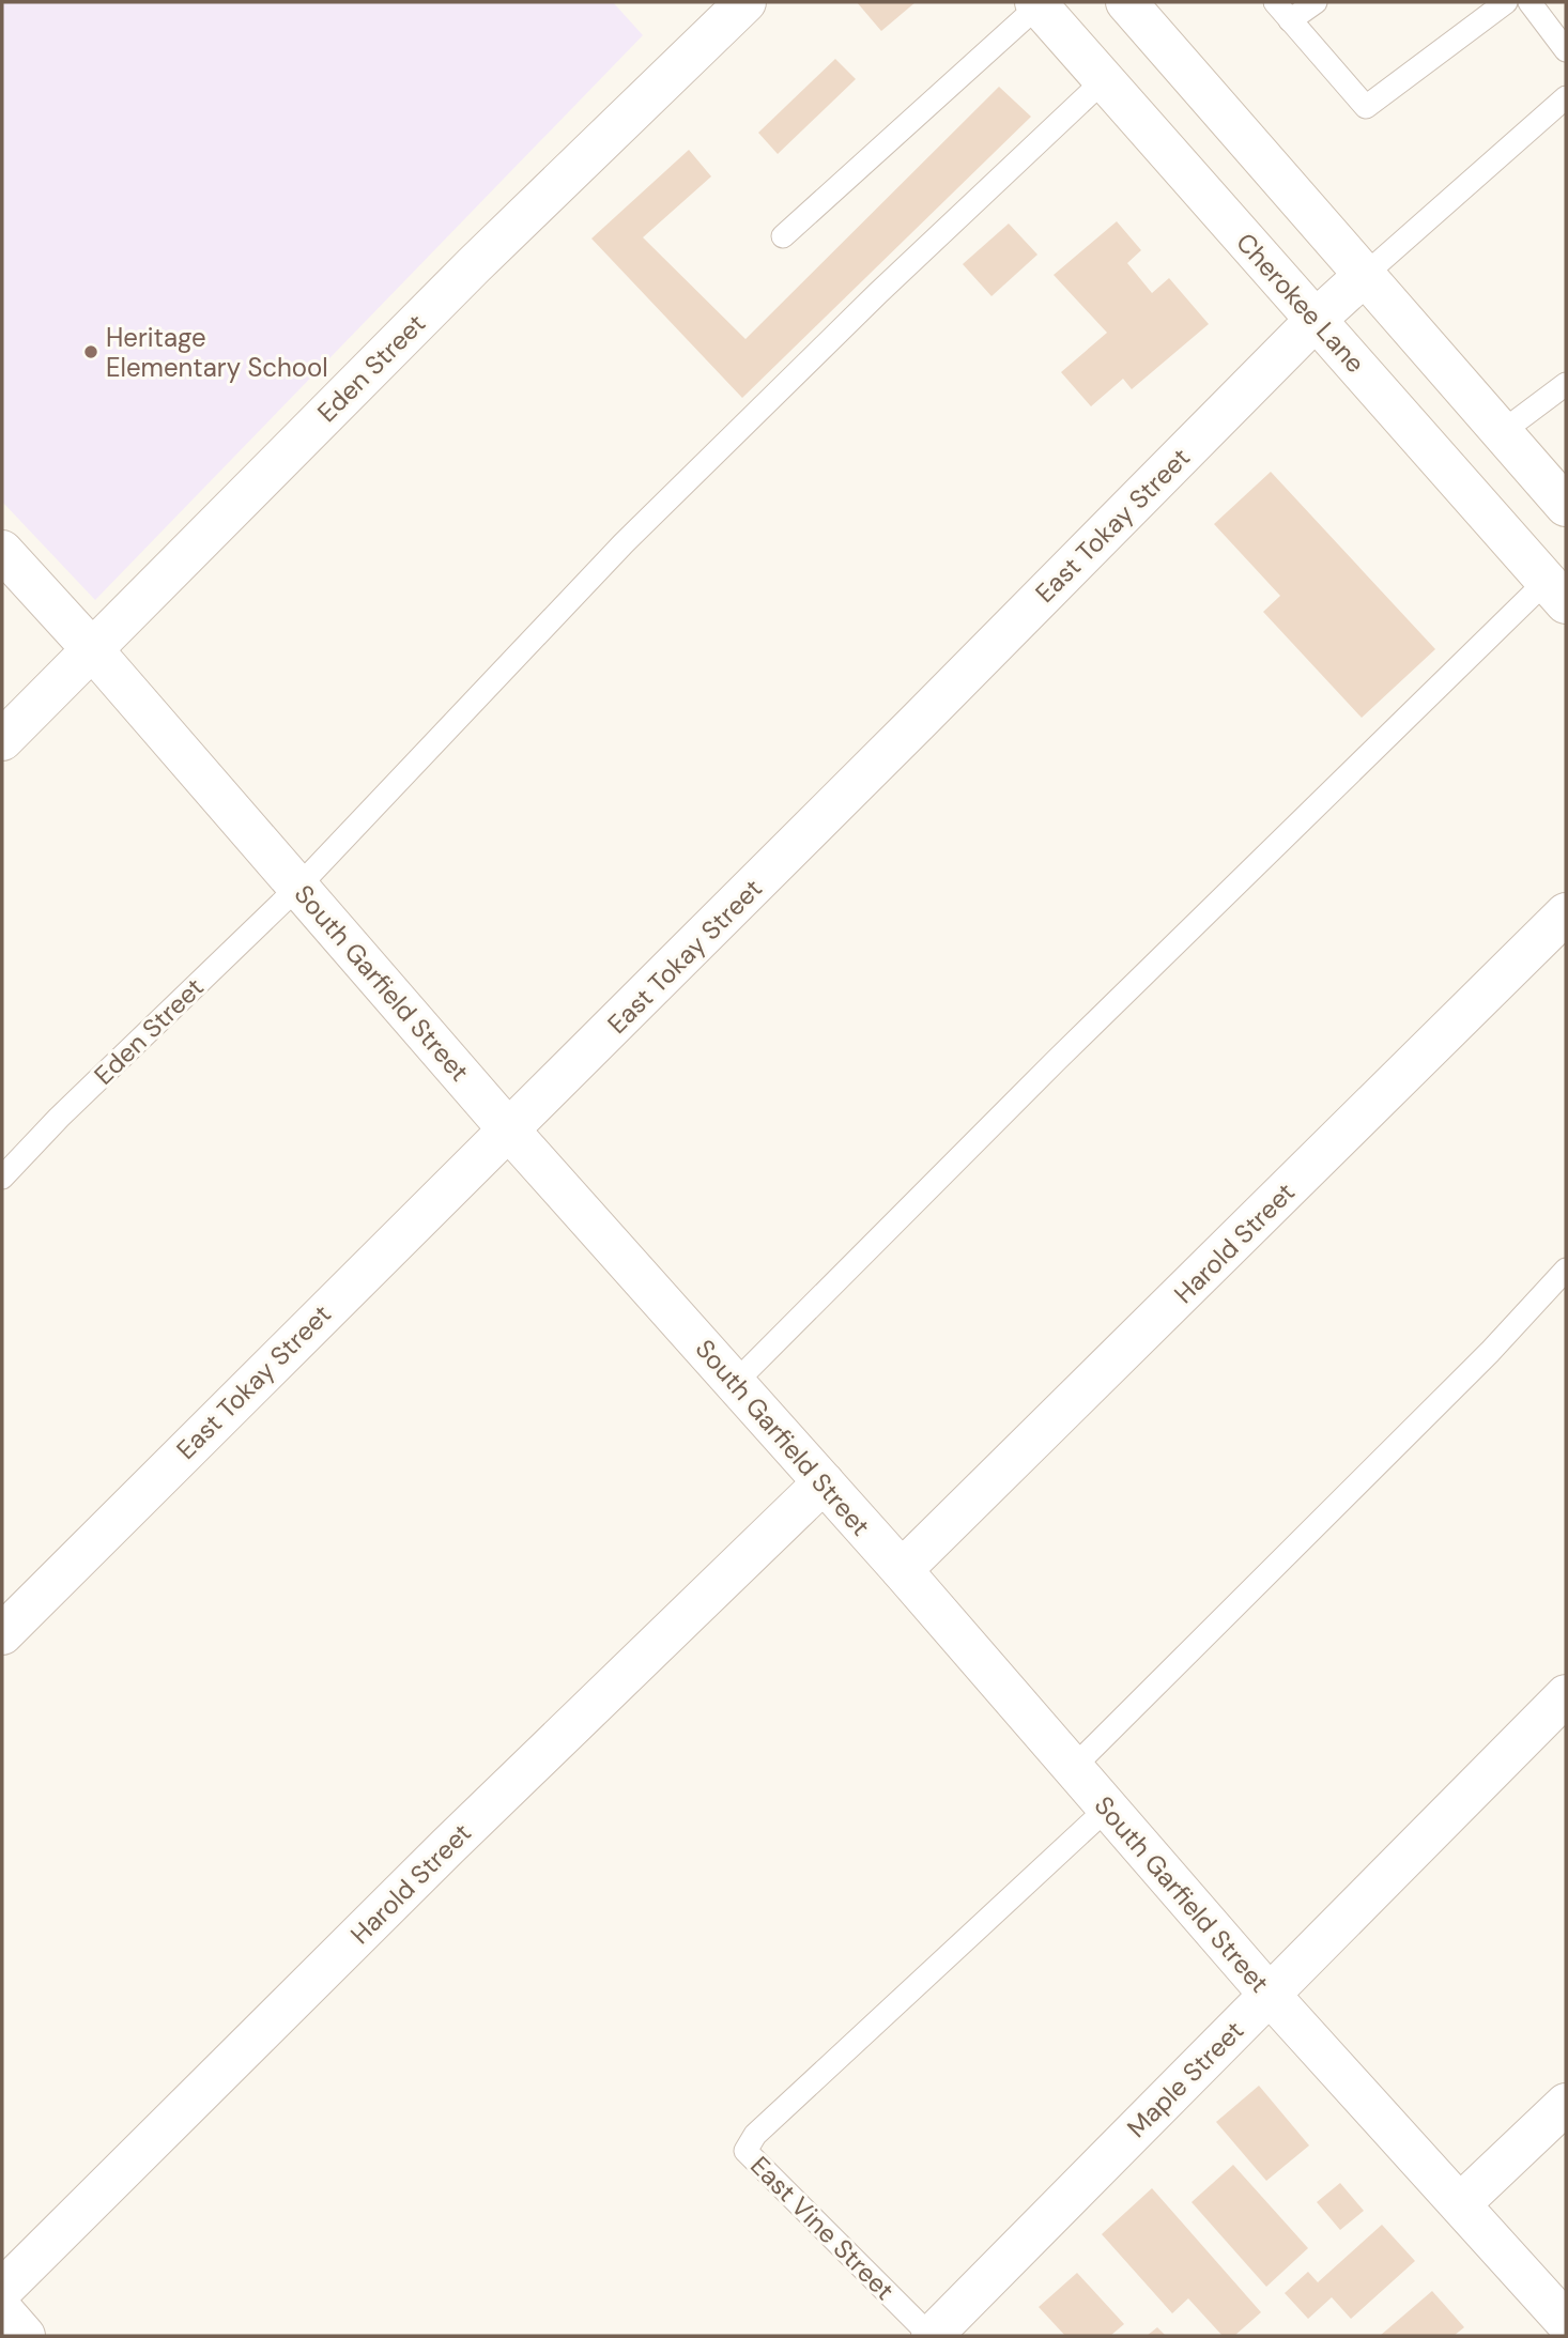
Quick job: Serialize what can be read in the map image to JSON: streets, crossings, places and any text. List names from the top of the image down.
{
  "streets": {
    "street": [
      "Cherokee Lane",
      "Eden Street",
      "East Tokay Street",
      "South Garfield Street",
      "Harold Street",
      "Maple Street"
    ],
    "lane": ["East Vine Street"]
  },
  "crossings": [
    ["Cherokee Lane", "Eden Street"],
    ["Cherokee Lane", "East Tokay Street"],
    ["Eden Street", "South Garfield Street"],
    ["East Tokay Street", "South Garfield Street"],
    ["South Garfield Street", "Harold Street"],
    ["South Garfield Street", "Maple Street"],
    ["South Garfield Street", "East Vine Street"],
    ["Maple Street", "East Vine Street"]
  ],
  "places": ["Heritage Elementary School"]
}
